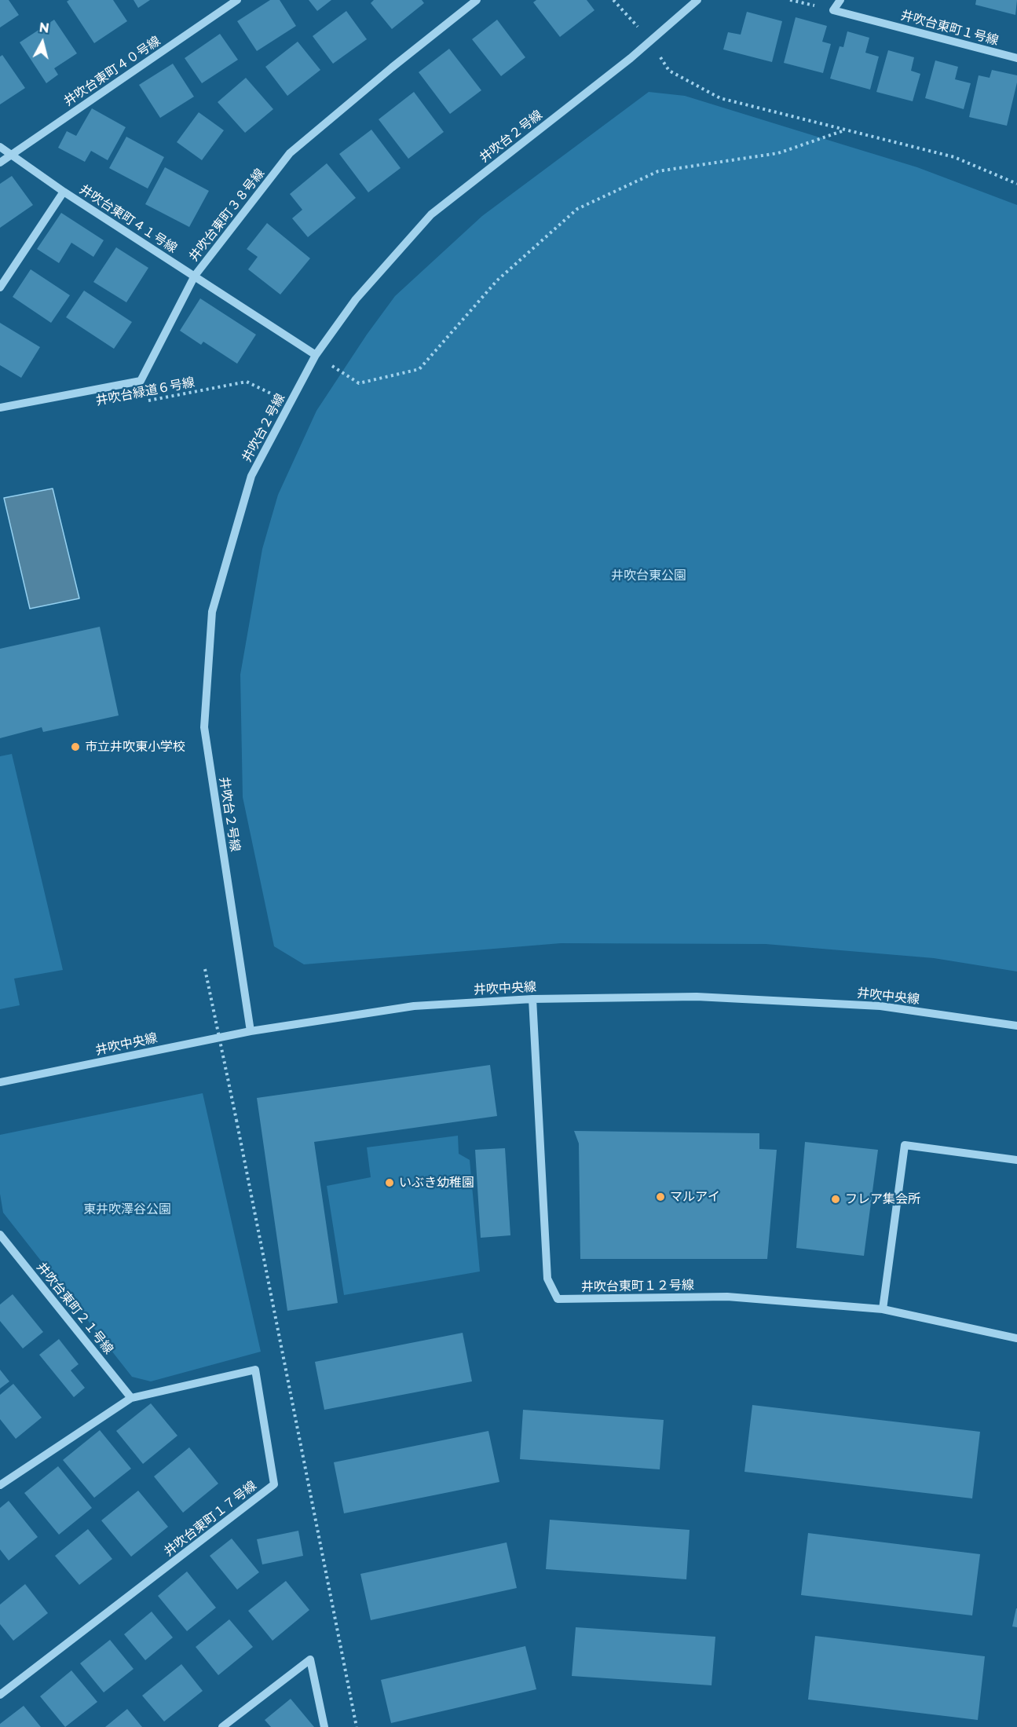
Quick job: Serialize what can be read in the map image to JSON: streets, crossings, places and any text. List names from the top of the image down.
{
  "streets": {
    "street": [
      "井吹台東町１号線",
      "井吹台東町４０号線",
      "井吹台２号線",
      "井吹台東町３８号線",
      "井吹台東町４１号線",
      "井吹中央線",
      "井吹台東町１２号線",
      "井吹台東町２１号線",
      "井吹台東町１７号線"
    ],
    "path": ["井吹台緑道６号線"]
  },
  "crossings": [
    ["井吹台東町４０号線", "井吹台東町４１号線"],
    ["井吹台２号線", "井吹台東町４１号線"],
    ["井吹台２号線", "井吹台緑道６号線"],
    ["井吹台２号線", "井吹中央線"],
    ["井吹台東町３８号線", "井吹台東町４１号線"],
    ["井吹中央線", "井吹台東町１２号線"],
    ["井吹台東町２１号線", "井吹台東町１７号線"]
  ],
  "parks": ["井吹台東公園", "東井吹澤谷公園"],
  "places": [
    "市立井吹東小学校",
    "いぶき幼稚園",
    "マルアイ",
    "フレア集会所"
  ],
  "north": "top"
}
